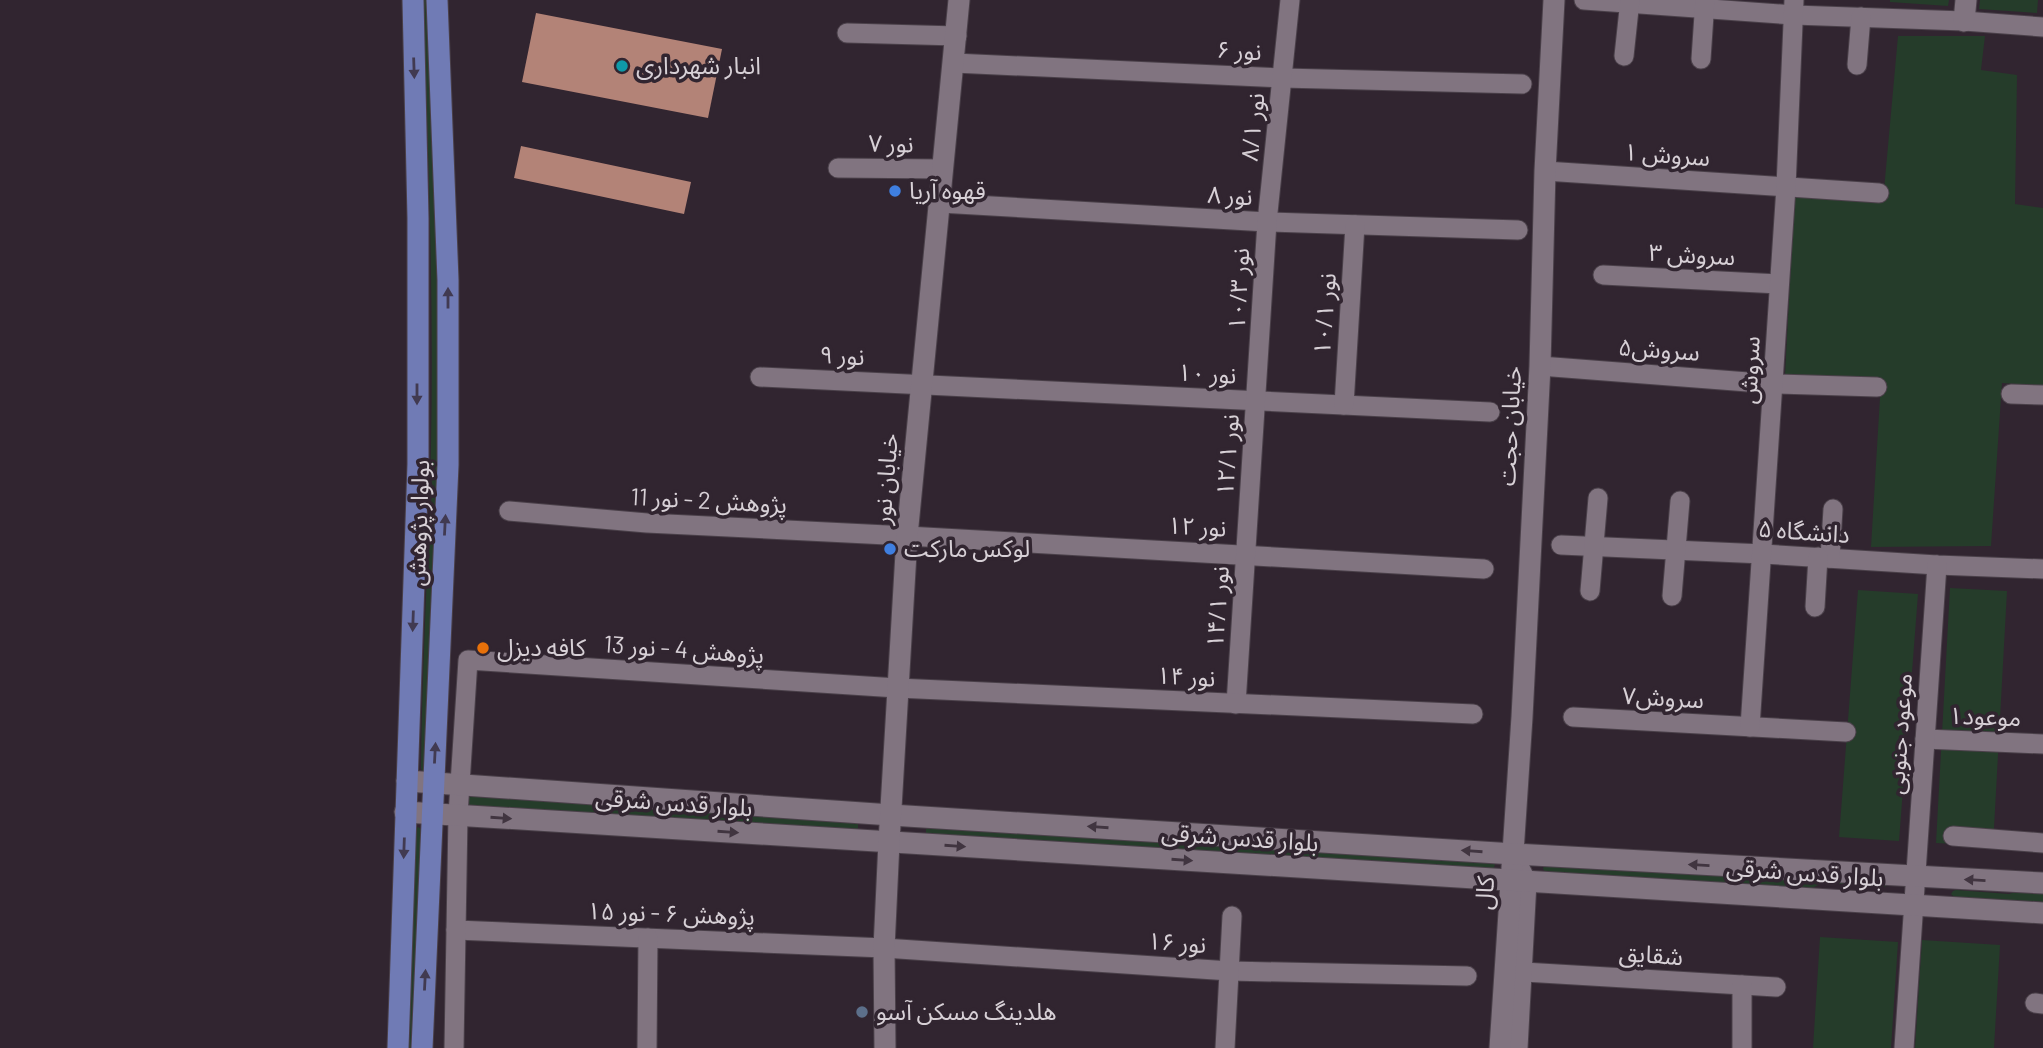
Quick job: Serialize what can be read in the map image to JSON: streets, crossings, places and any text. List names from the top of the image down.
{
  "streets": {
    "main road": [
      "خیابان حجت",
      "خیابان نور",
      "بولوار پژوهش",
      "بلوار قدس شرقی",
      "کال"
    ],
    "street": [
      "نور ۶",
      "نور ۸/۱",
      "نور ۷",
      "سروش ۱",
      "نور ۸",
      "سروش ۳",
      "نور ۱۰/۳",
      "نور ۱۰/۱",
      "سروش۵",
      "نور ۹",
      "سروش",
      "نور ۱۰",
      "نور ۱۲/۱",
      "پژوهش 2 - نور 11",
      "نور ۱۲",
      "دانشگاه ۵",
      "نور ۱۴/۱",
      "پژوهش 4 - نور 13",
      "نور ۱۴",
      "سروش۷",
      "موعود۱",
      "موعود جنوبی",
      "پژوهش ۶ - نور ۱۵",
      "نور ۱۶",
      "شقایق"
    ]
  },
  "crossings": [
    ["نور ۶", "نور ۸/۱"],
    ["نور ۶", "خیابان نور"],
    ["نور ۸/۱", "نور ۸"],
    ["نور ۸/۱", "نور ۱۰/۳"],
    ["نور ۷", "خیابان نور"],
    ["سروش ۱", "سروش"],
    ["سروش ۱", "خیابان حجت"],
    ["نور ۸", "نور ۱۰/۳"],
    ["نور ۸", "نور ۱۰/۱"],
    ["نور ۸", "خیابان نور"],
    ["سروش ۳", "سروش"],
    ["نور ۱۰/۳", "نور ۱۰"],
    ["نور ۱۰/۳", "نور ۱۲/۱"],
    ["نور ۱۰/۱", "نور ۱۰"],
    ["سروش۵", "سروش"],
    ["سروش۵", "خیابان حجت"],
    ["نور ۹", "نور ۱۰"],
    ["نور ۹", "خیابان نور"],
    ["سروش", "دانشگاه ۵"],
    ["سروش", "سروش۷"],
    ["نور ۱۰", "نور ۱۲/۱"],
    ["نور ۱۰", "خیابان نور"],
    ["خیابان حجت", "بلوار قدس شرقی"],
    ["خیابان حجت", "کال"],
    ["نور ۱۲/۱", "نور ۱۲"],
    ["نور ۱۲/۱", "نور ۱۴/۱"],
    ["خیابان نور", "پژوهش 2 - نور 11"],
    ["خیابان نور", "نور ۱۲"],
    ["خیابان نور", "پژوهش 4 - نور 13"],
    ["خیابان نور", "نور ۱۴"],
    ["خیابان نور", "بلوار قدس شرقی"],
    ["خیابان نور", "پژوهش ۶ - نور ۱۵"],
    ["خیابان نور", "نور ۱۶"],
    ["پژوهش 2 - نور 11", "نور ۱۲"],
    ["بولوار پژوهش", "بلوار قدس شرقی"],
    ["نور ۱۲", "نور ۱۴/۱"],
    ["دانشگاه ۵", "موعود جنوبی"],
    ["نور ۱۴/۱", "نور ۱۴"],
    ["پژوهش 4 - نور 13", "نور ۱۴"],
    ["پژوهش 4 - نور 13", "بلوار قدس شرقی"],
    ["موعود۱", "موعود جنوبی"],
    ["موعود جنوبی", "بلوار قدس شرقی"],
    ["بلوار قدس شرقی", "کال"],
    ["کال", "شقایق"],
    ["پژوهش ۶ - نور ۱۵", "نور ۱۶"]
  ],
  "places": [
    "انبار شهرداری",
    "قهوه آریا",
    "لوکس مارکت",
    "کافه دیزل",
    "هلدینگ مسکن آسو"
  ]
}
